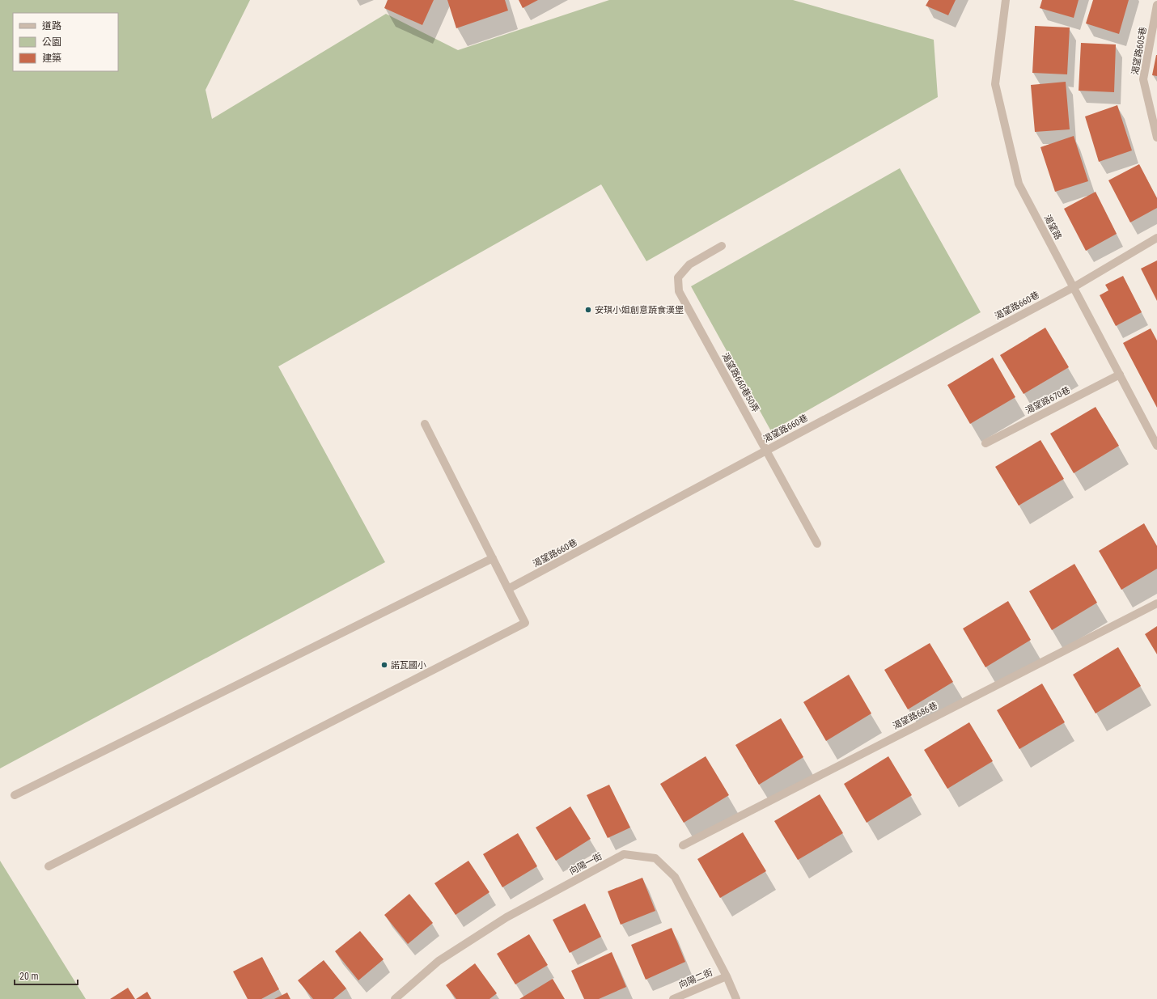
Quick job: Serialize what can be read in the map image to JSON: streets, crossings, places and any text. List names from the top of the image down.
{
  "streets": {
    "street": [
      "渴望路605巷",
      "渴望路",
      "渴望路660巷",
      "渴望路660巷50弄",
      "渴望路670巷",
      "渴望路686巷",
      "向陽一街",
      "向陽二街"
    ]
  },
  "crossings": [
    ["渴望路", "渴望路660巷"],
    ["渴望路", "渴望路670巷"],
    ["渴望路660巷", "渴望路660巷50弄"],
    ["向陽一街", "向陽二街"]
  ],
  "places": ["安琪小姐創意蔬食漢堡", "諾瓦國小"],
  "legend": ["道路", "公園", "建築"],
  "scale_bar": "20 m"
}
